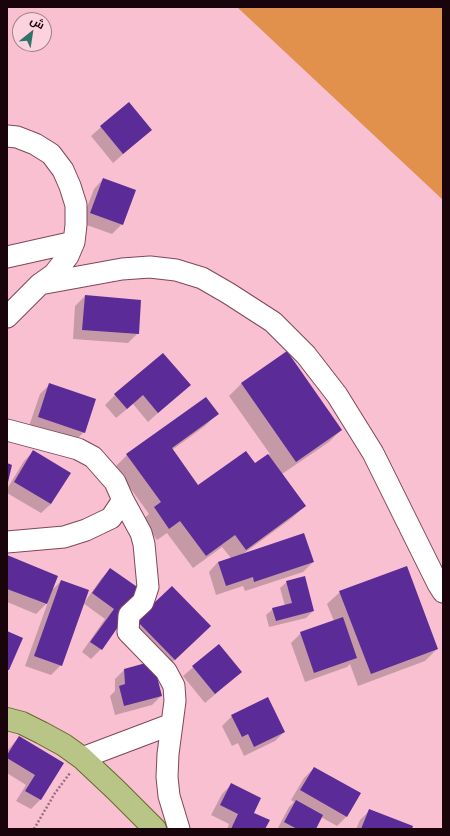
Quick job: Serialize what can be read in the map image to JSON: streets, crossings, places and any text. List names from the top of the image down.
{
  "north": "top right"
}
